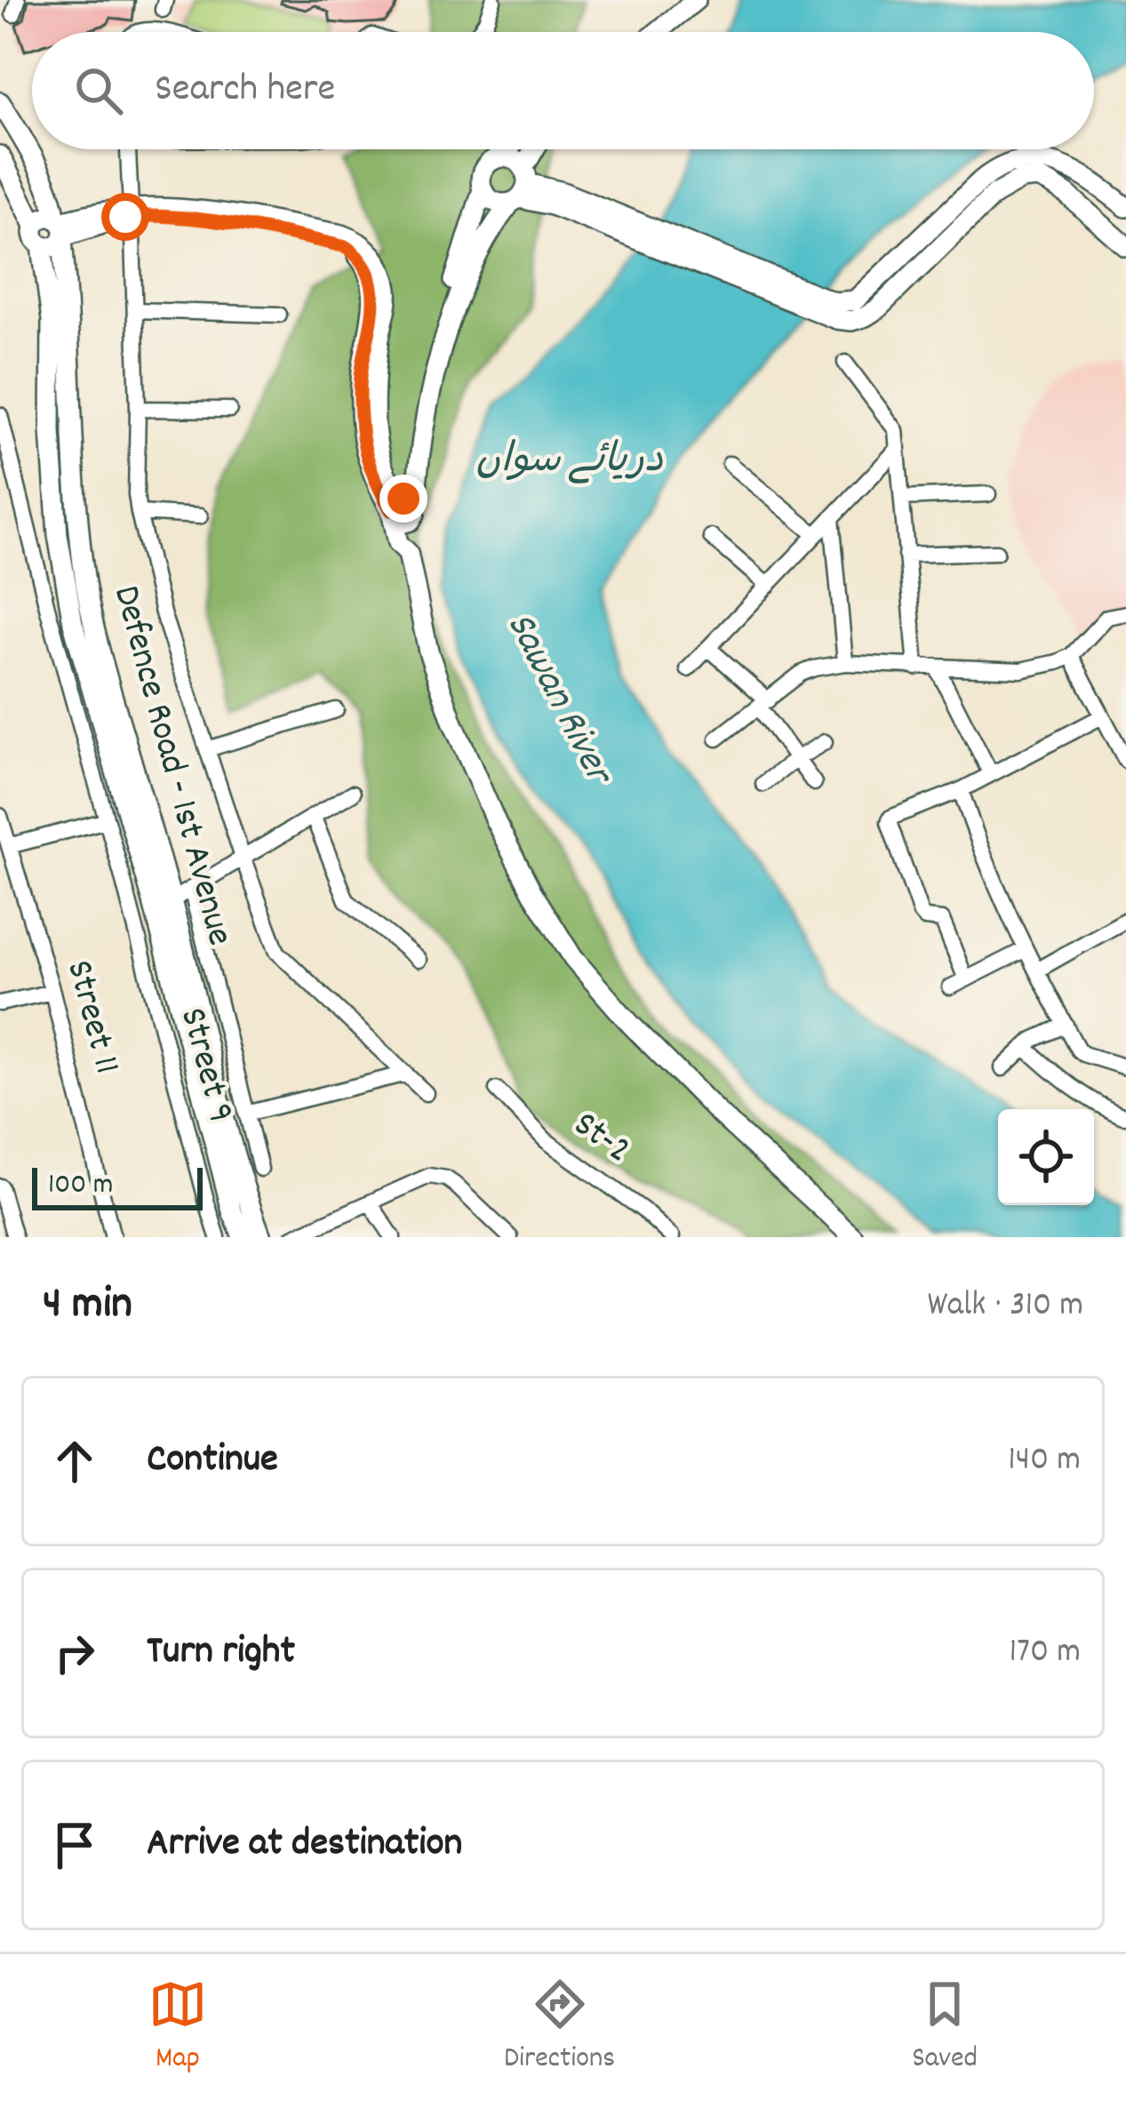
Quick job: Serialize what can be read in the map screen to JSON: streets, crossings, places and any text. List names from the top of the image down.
{
  "streets": {
    "main road": ["Defence Road - 1st Avenue"],
    "street": ["Street 11", "Street 9", "St-2"]
  },
  "water": ["دریائے سواں", "Sawan River"],
  "scale_bar": "100 m",
  "page": {
    "search": "Search here",
    "scale": "100 m",
    "heading": ["4 min", "Walk · 310 m"],
    "list": [
      ["Continue", "140 m"],
      ["Turn right", "170 m"],
      "Arrive at destination"
    ],
    "nav": ["Map", "Directions", "Saved"]
  }
}
